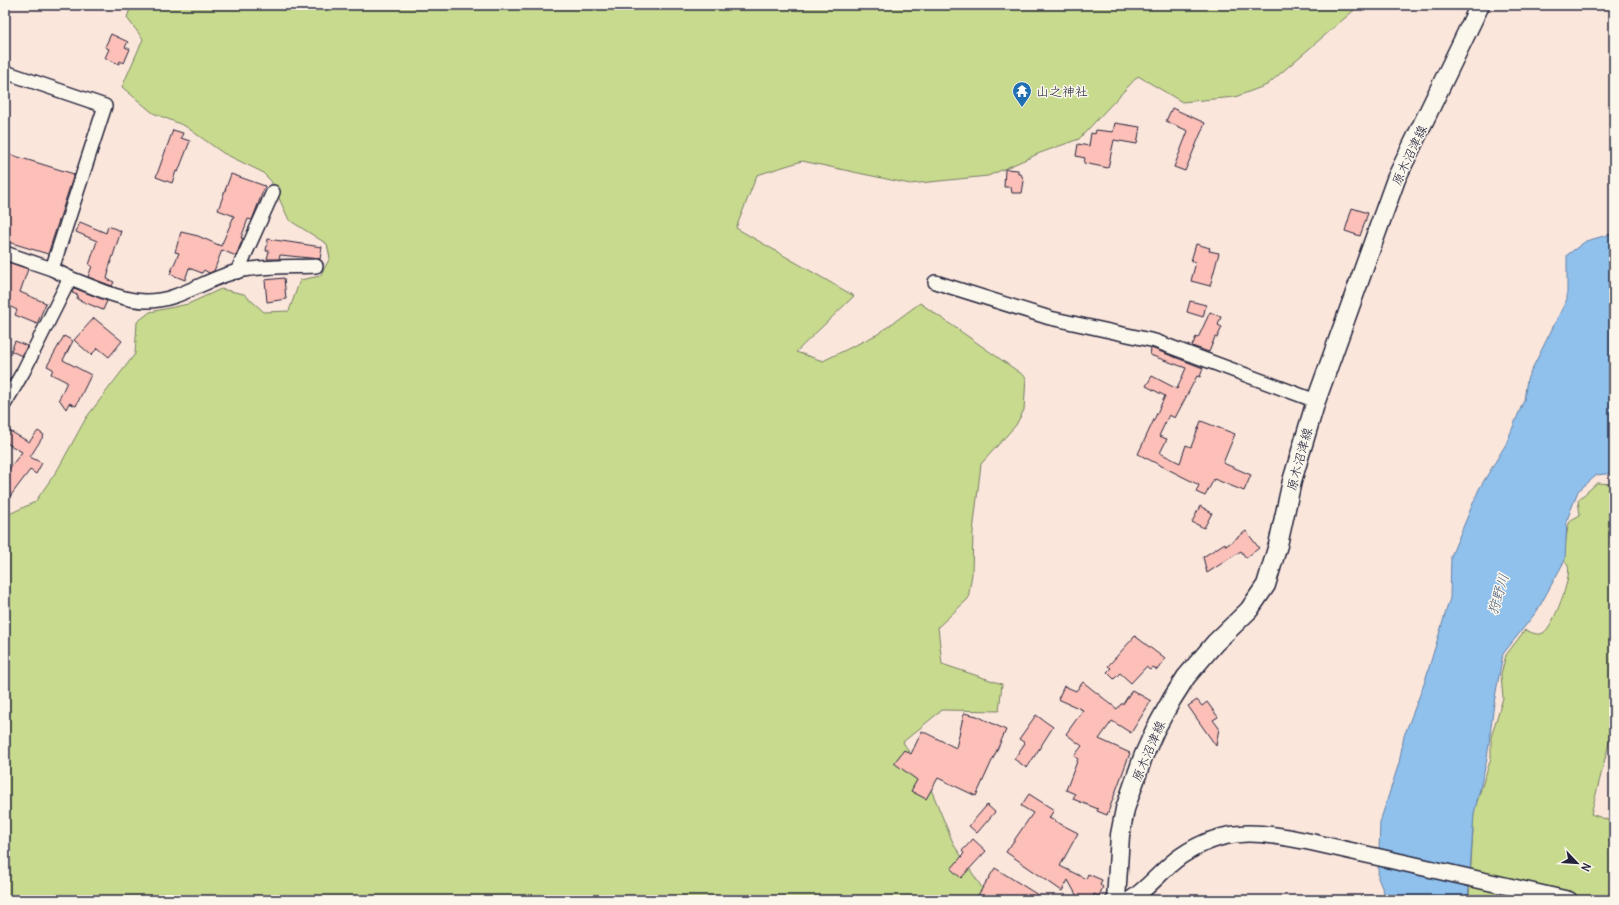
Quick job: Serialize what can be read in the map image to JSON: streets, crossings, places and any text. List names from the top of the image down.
{
  "streets": {
    "main road": ["原木沼津線"]
  },
  "water": ["狩野川"],
  "places": {
    "temple": ["山之神社"]
  },
  "north": "bottom right"
}
